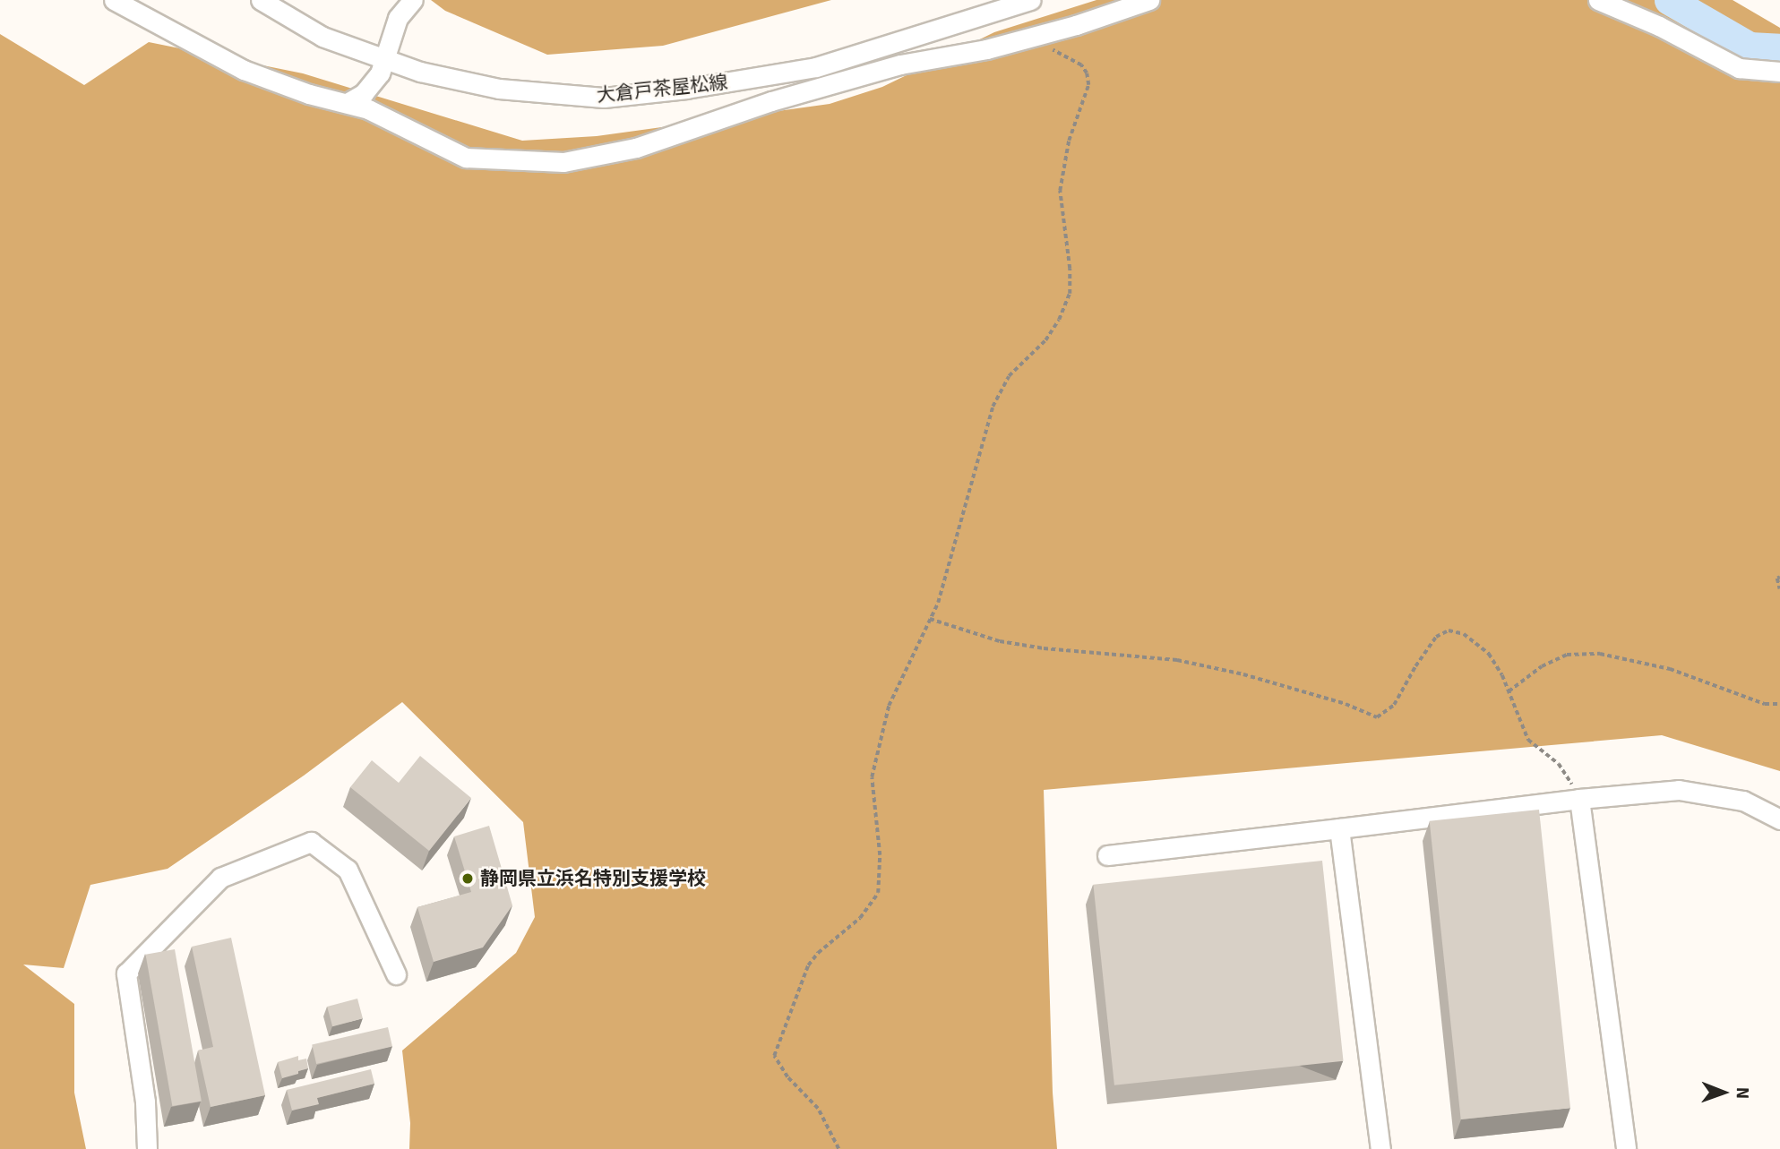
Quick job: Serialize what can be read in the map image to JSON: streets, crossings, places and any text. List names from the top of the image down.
{
  "streets": {
    "street": ["大倉戸茶屋松線"]
  },
  "places": ["静岡県立浜名特別支援学校"],
  "north": "right"
}
